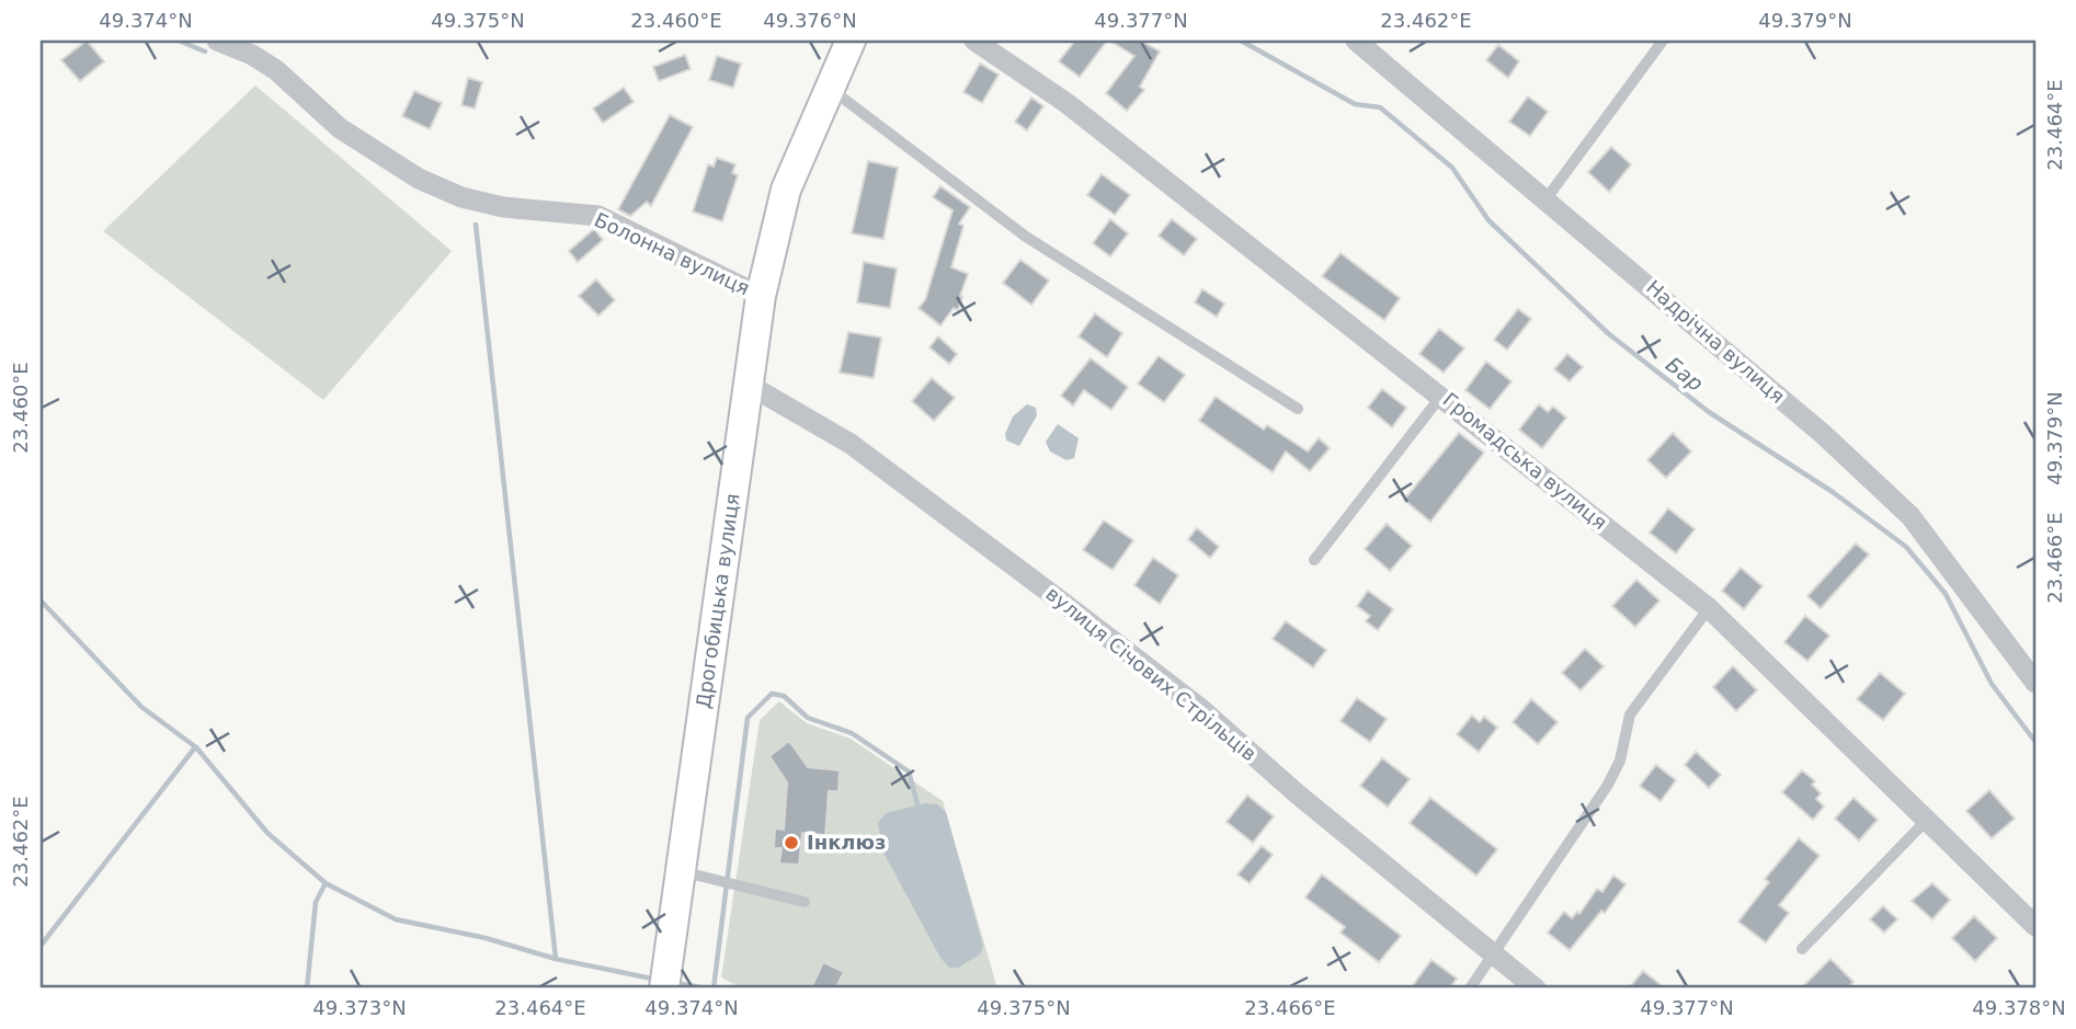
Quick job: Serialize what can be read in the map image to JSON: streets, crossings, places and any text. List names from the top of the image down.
{
  "streets": {
    "main road": ["Дрогобицька вулиця"],
    "street": [
      "Болонна вулиця",
      "Надрічна вулиця",
      "Громадська вулиця",
      "вулиця Січових Стрільців"
    ]
  },
  "crossings": [
    ["Болонна вулиця", "Дрогобицька вулиця"],
    ["Дрогобицька вулиця", "вулиця Січових Стрільців"]
  ],
  "water": ["Бар"],
  "places": ["Інклюз"],
  "coordinates": [
    "49.374°N",
    "49.375°N",
    "23.460°E",
    "49.376°N",
    "49.377°N",
    "23.462°E",
    "49.379°N",
    "23.464°E",
    "23.466°E",
    "49.373°N",
    "49.378°N"
  ]
}
